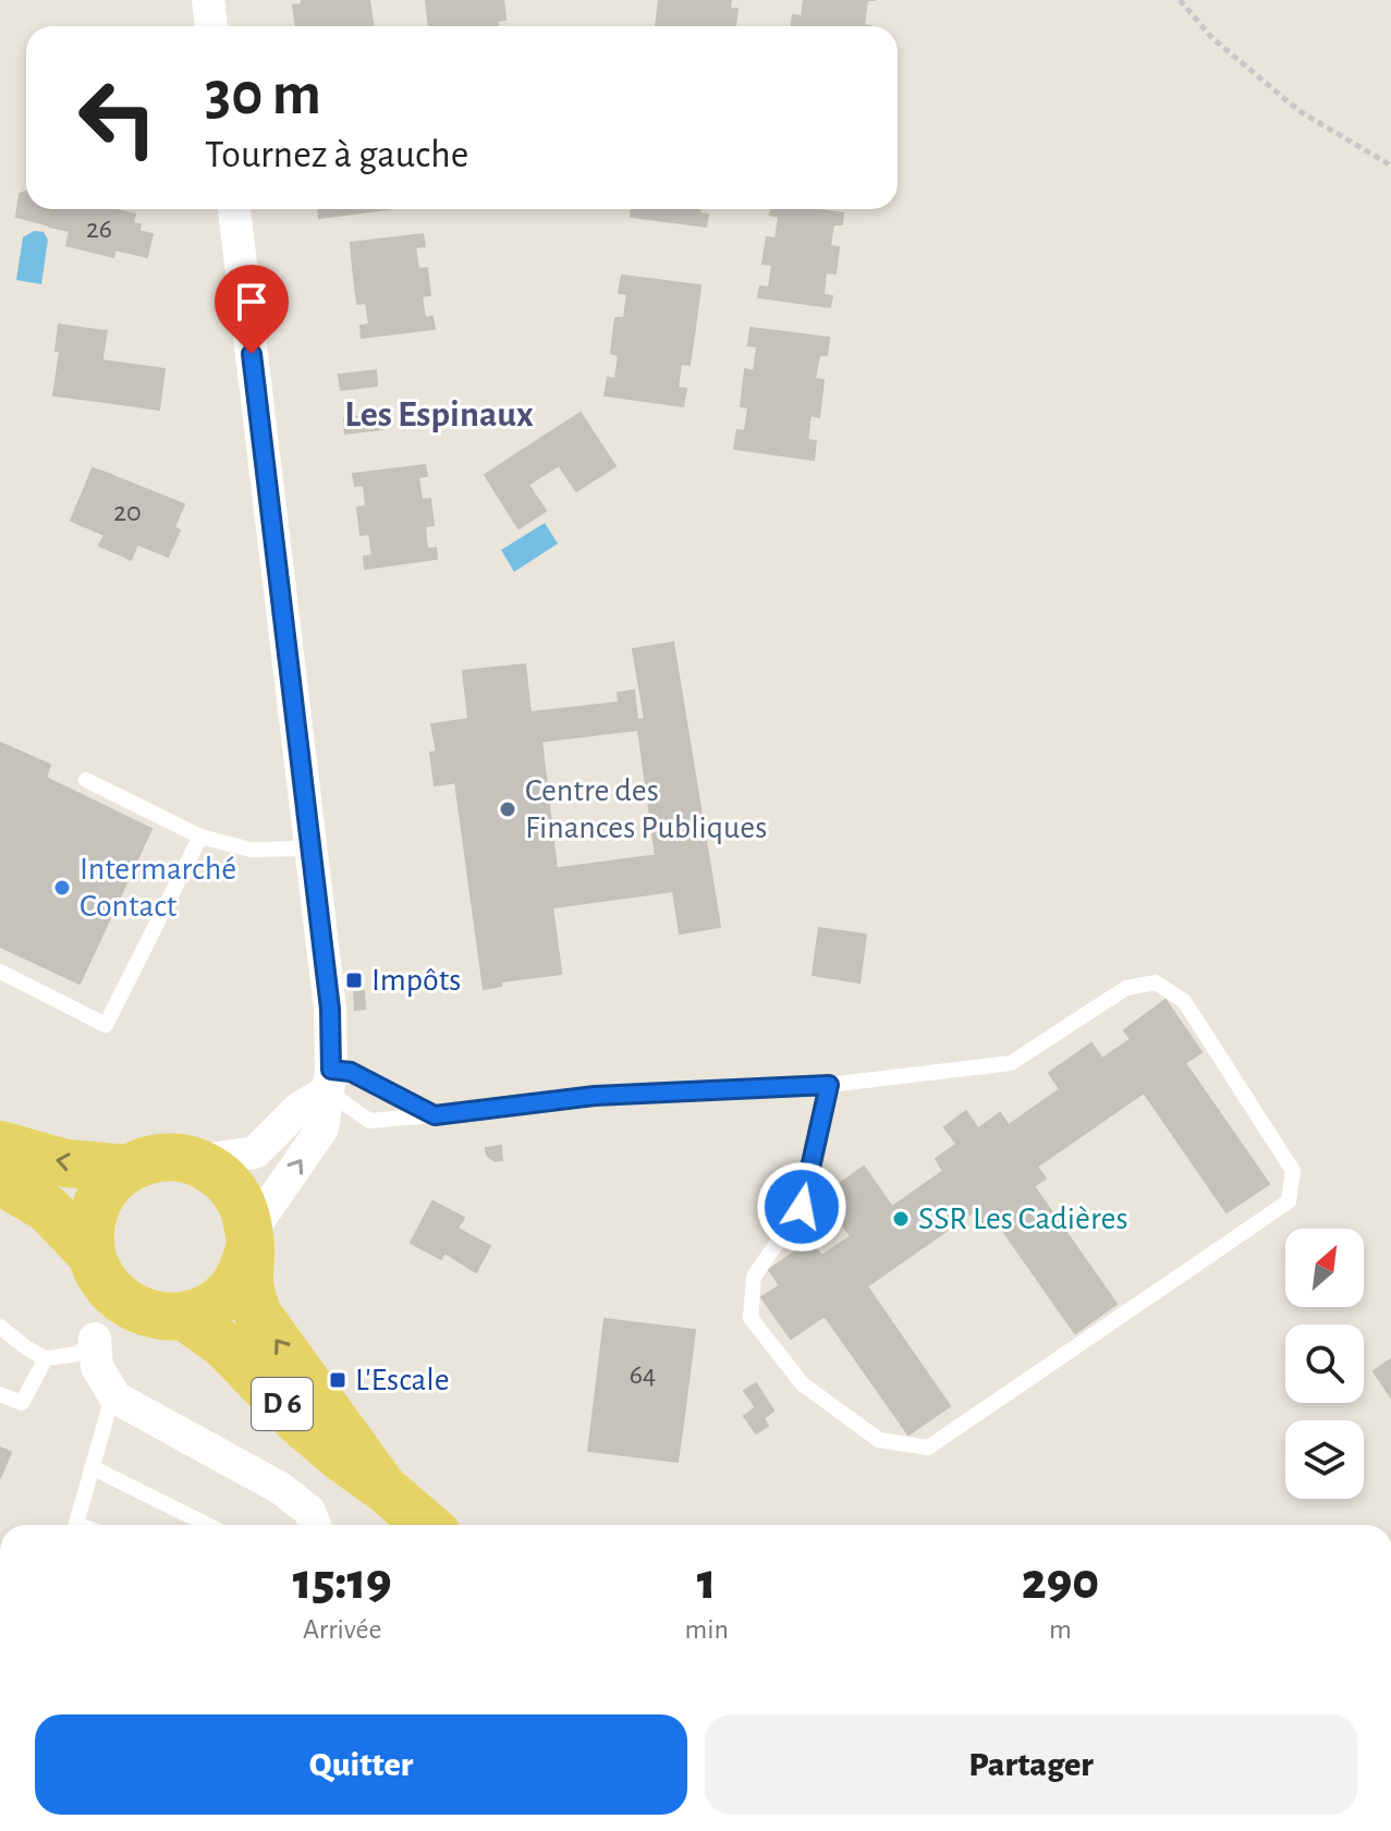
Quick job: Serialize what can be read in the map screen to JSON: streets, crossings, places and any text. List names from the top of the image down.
{
  "streets": {
    "main road": ["D 6"]
  },
  "districts": ["Les Espinaux"],
  "places": {
    "other": ["Centre des Finances Publiques", "Intermarché Contact", "SSR Les Cadières"],
    "transit": ["Impôts", "L'Escale"]
  },
  "house_numbers": ["26", "20", "64"],
  "north": "top right",
  "page": {
    "turn": ["30 m", "Tournez à gauche"],
    "eta": [
      "15:19",
      "Arrivée",
      "1",
      "min",
      "290",
      "m"
    ],
    "buttons": ["Quitter", "Partager"]
  }
}
